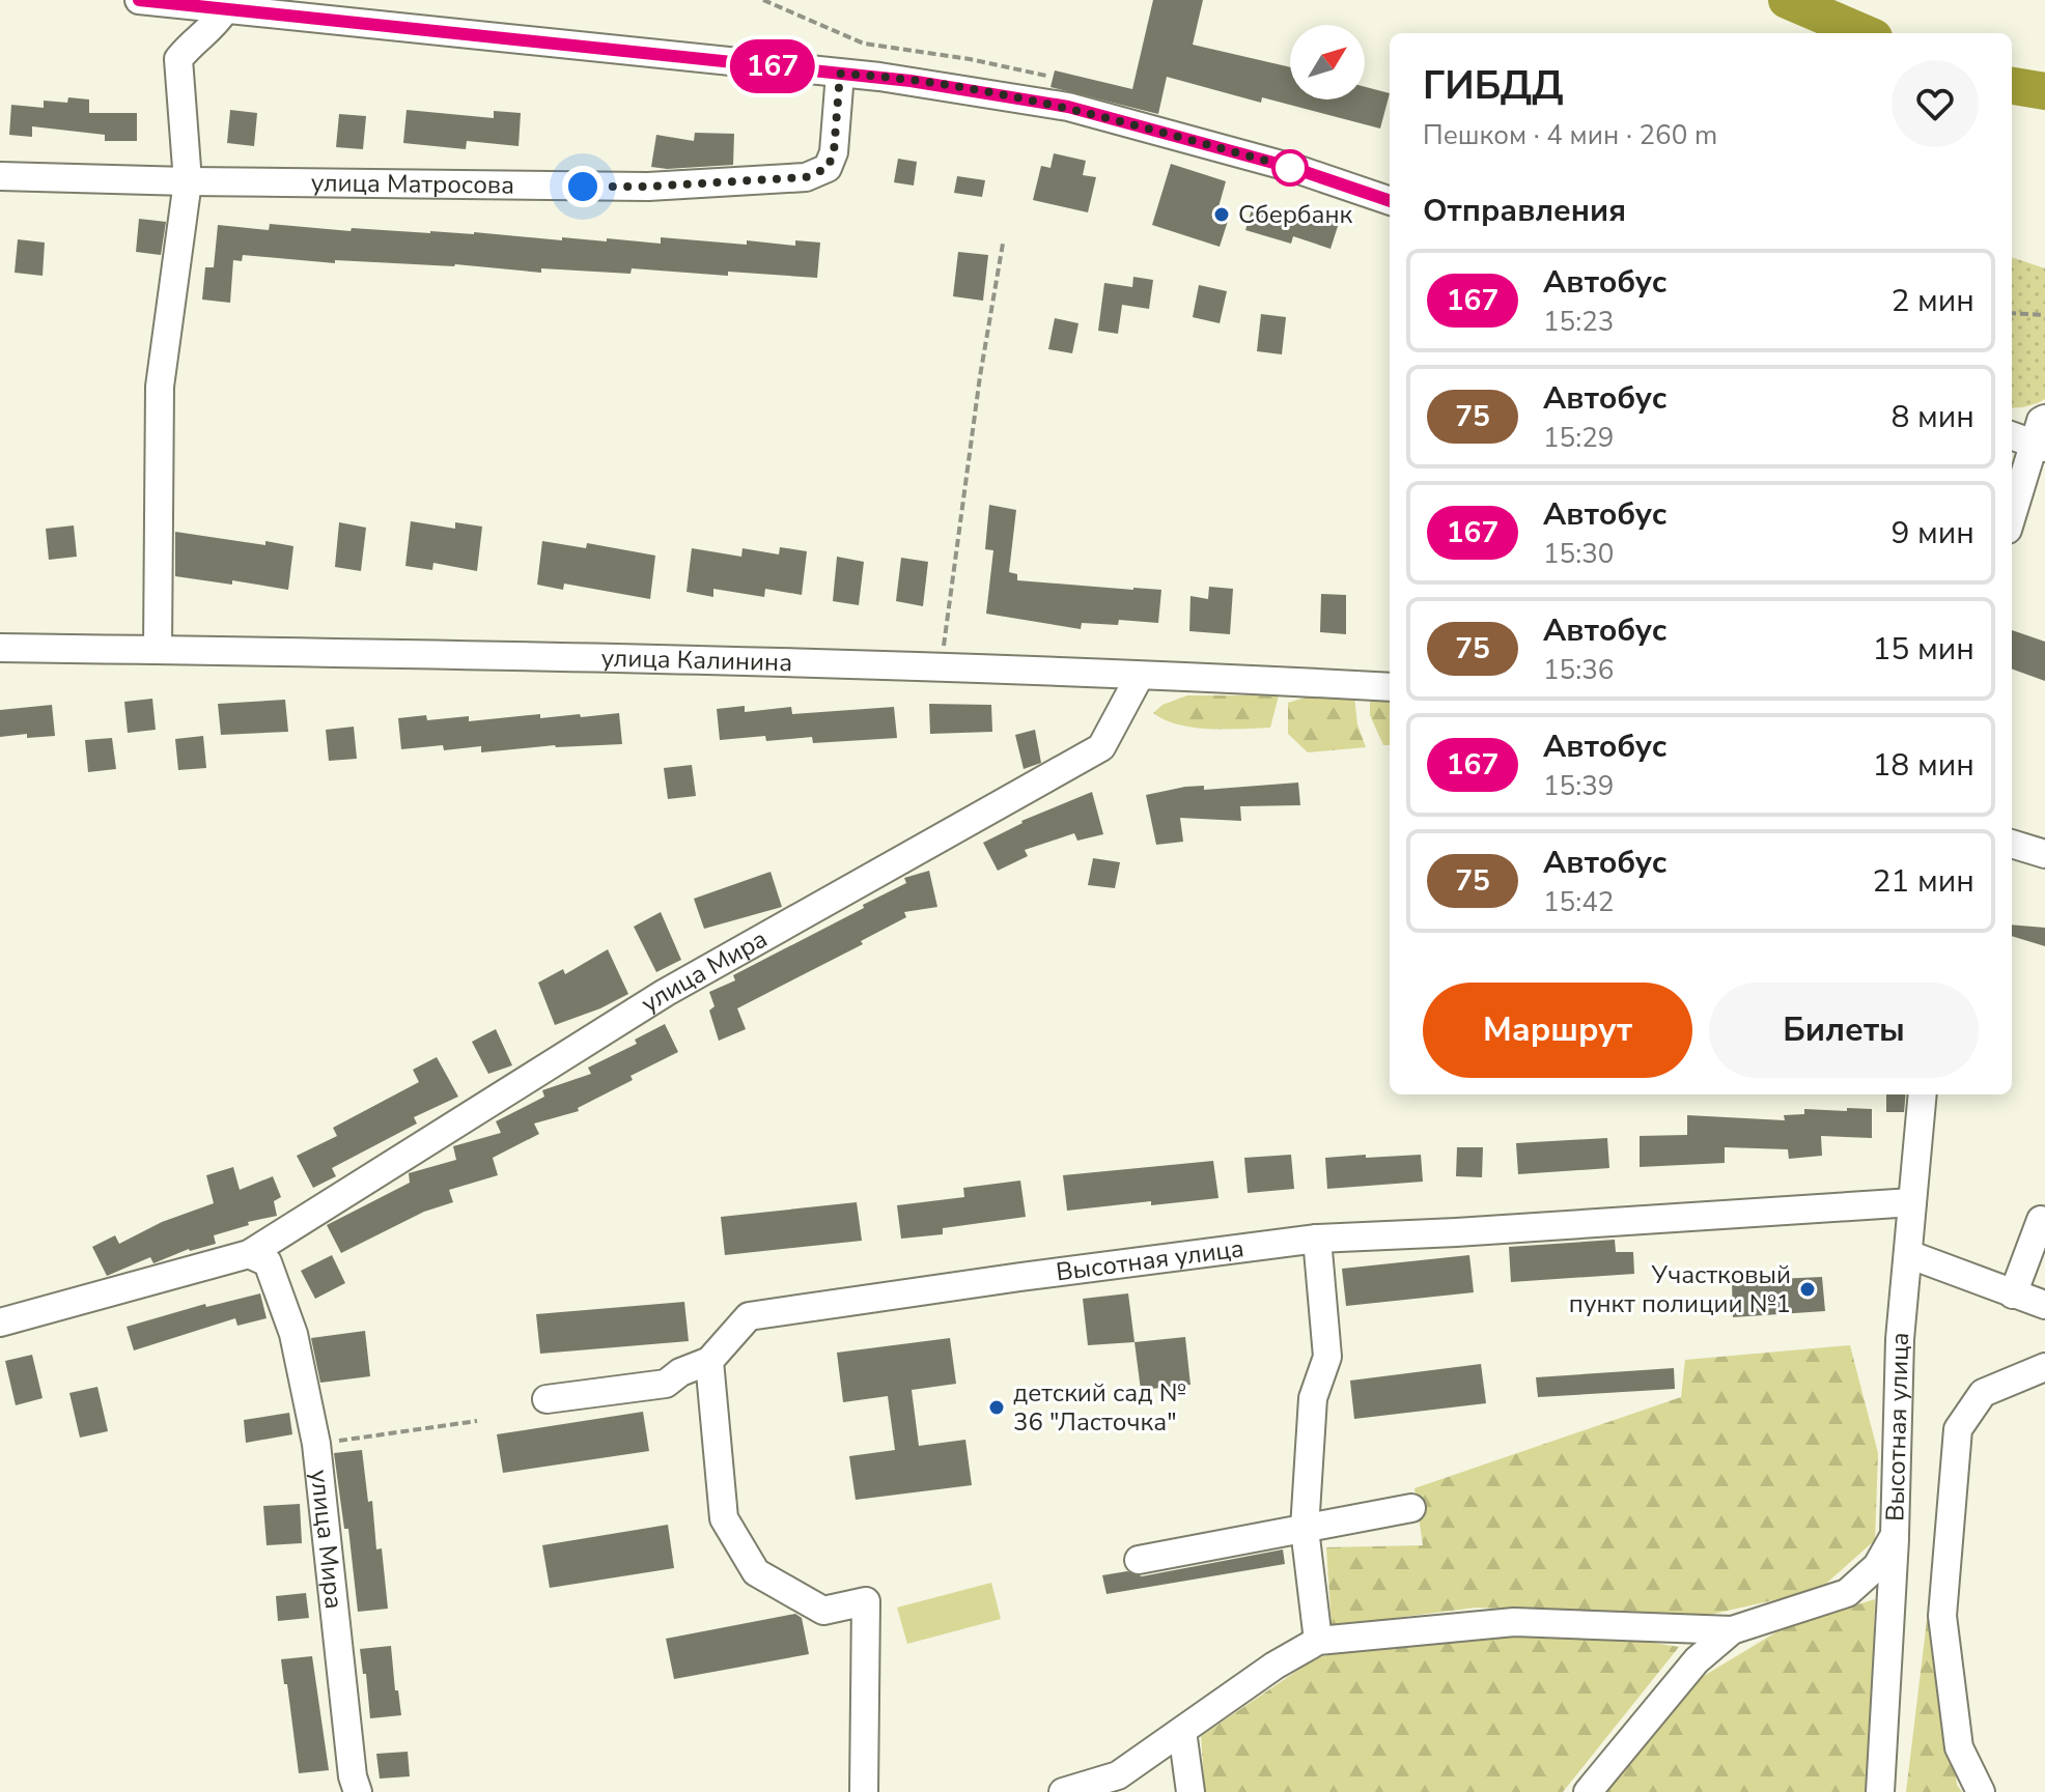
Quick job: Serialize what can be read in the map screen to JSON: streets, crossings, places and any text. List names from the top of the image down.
{
  "streets": {
    "street": [
      "улица Матросова",
      "улица Калинина",
      "улица Мира",
      "Высотная улица"
    ]
  },
  "crossings": [
    ["улица Калинина", "улица Мира"]
  ],
  "places": ["Сбербанк", "Участковый пункт полиции №1", "детский сад № 36 \"Ласточка\""],
  "lines": ["bus line 167"],
  "north": "top right",
  "page": {
    "on_map": "167",
    "heading": [
      ["ГИБДД", "Пешком · 4 мин · 260 m"],
      "Отправления"
    ],
    "list": [
      {
        "mark": "167",
        "name": "Автобус",
        "note": "15:23",
        "value": "2 мин"
      },
      {
        "mark": "75",
        "name": "Автобус",
        "note": "15:29",
        "value": "8 мин"
      },
      {
        "mark": "167",
        "name": "Автобус",
        "note": "15:30",
        "value": "9 мин"
      },
      {
        "mark": "75",
        "name": "Автобус",
        "note": "15:36",
        "value": "15 мин"
      },
      {
        "mark": "167",
        "name": "Автобус",
        "note": "15:39",
        "value": "18 мин"
      },
      {
        "mark": "75",
        "name": "Автобус",
        "note": "15:42",
        "value": "21 мин"
      }
    ],
    "buttons": ["Маршрут", "Билеты"]
  }
}
